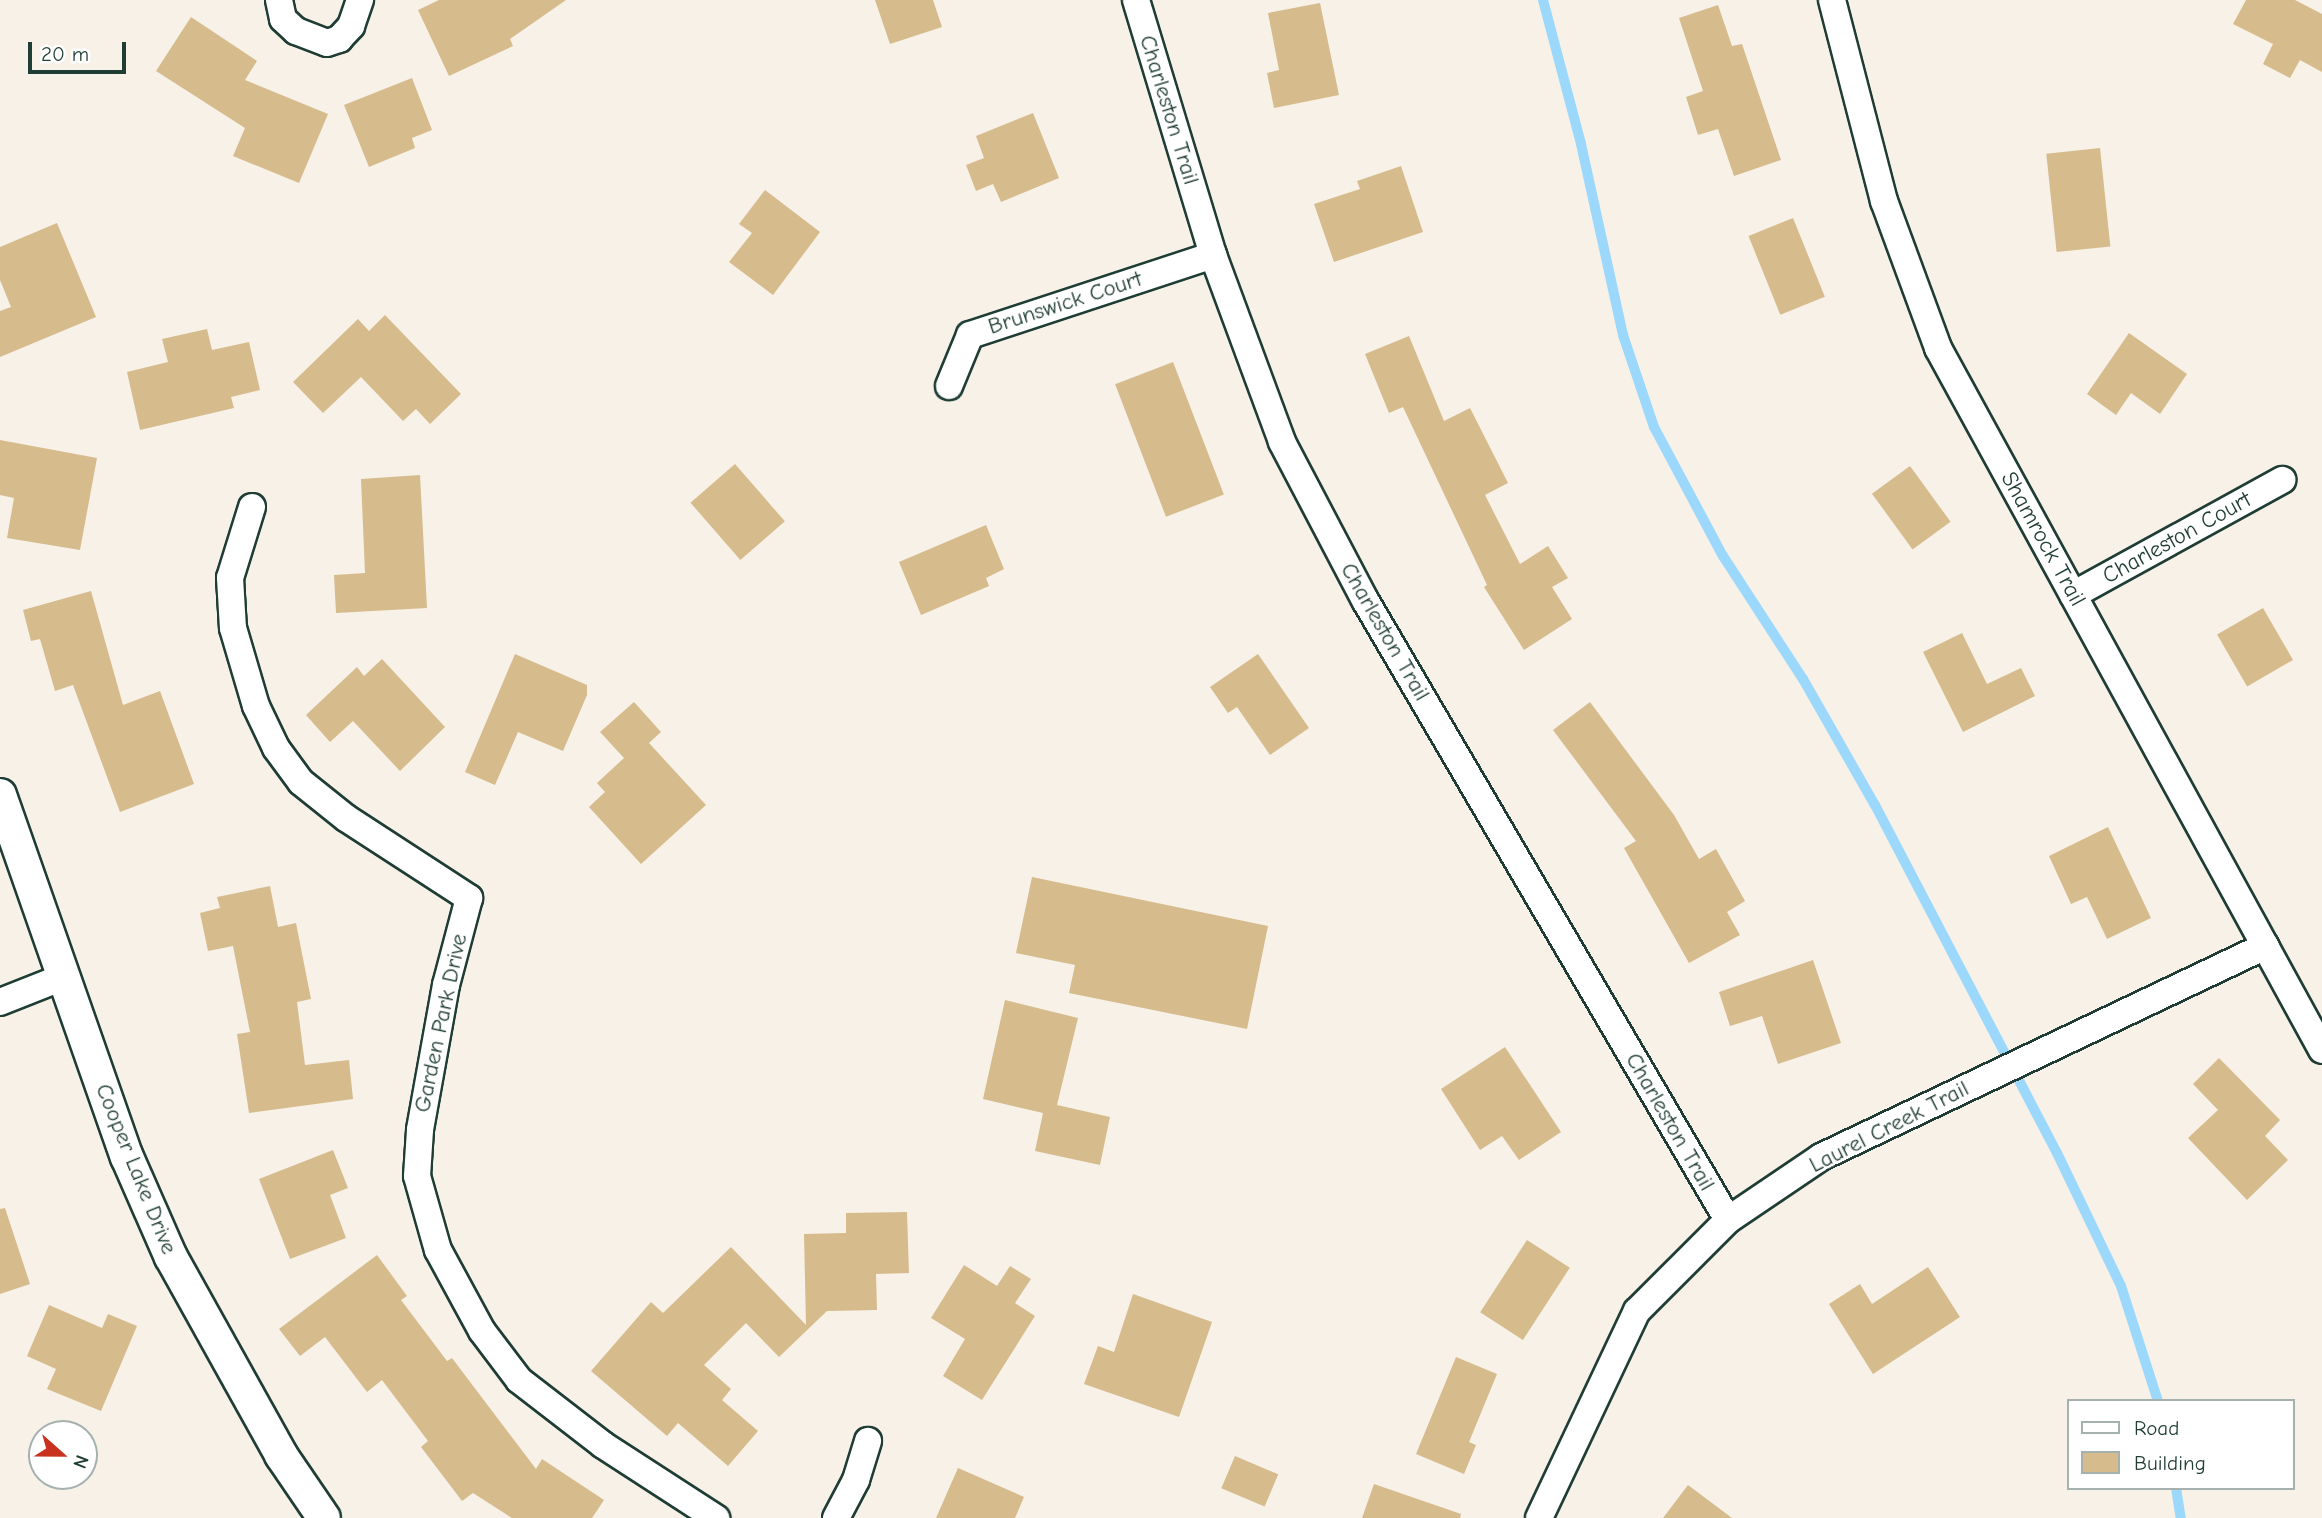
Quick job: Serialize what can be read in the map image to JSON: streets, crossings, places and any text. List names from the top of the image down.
{
  "streets": {
    "street": [
      "Charleston Trail",
      "Brunswick Court",
      "Charleston Court",
      "Shamrock Trail",
      "Garden Park Drive",
      "Laurel Creek Trail",
      "Cooper Lake Drive"
    ]
  },
  "crossings": [
    ["Charleston Trail", "Brunswick Court"],
    ["Charleston Trail", "Laurel Creek Trail"],
    ["Charleston Court", "Shamrock Trail"],
    ["Shamrock Trail", "Laurel Creek Trail"]
  ],
  "legend": ["Road", "Building"],
  "scale_bar": "20 m",
  "north": "right"
}
